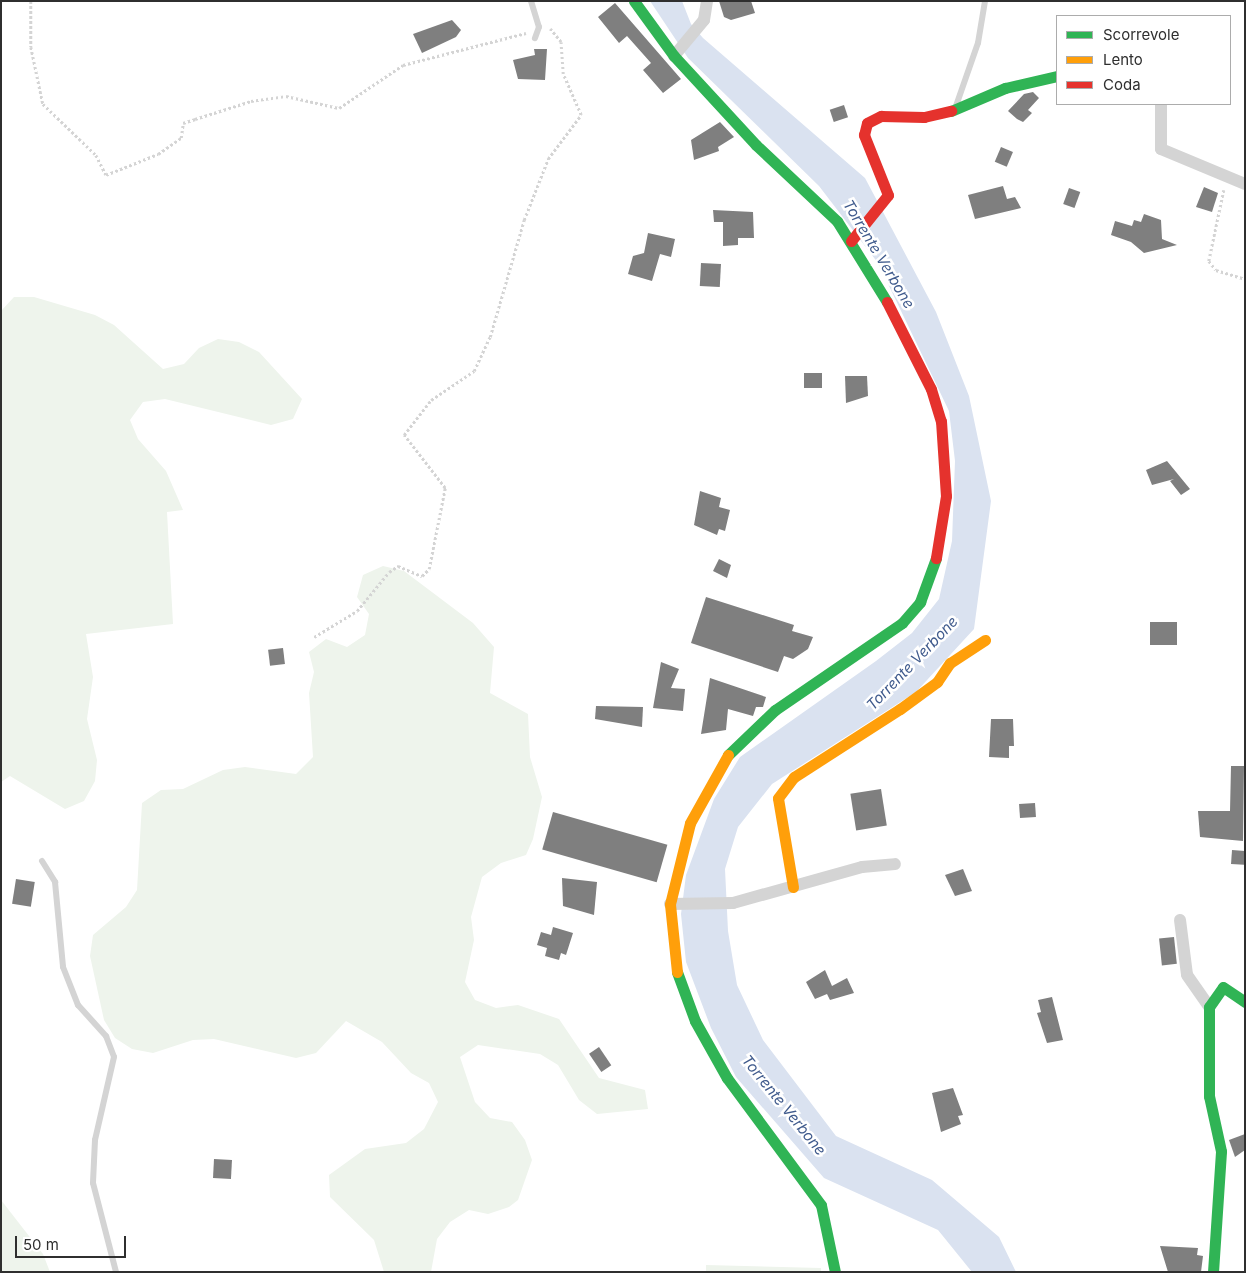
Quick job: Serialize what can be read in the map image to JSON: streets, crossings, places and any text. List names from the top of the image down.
{
  "water": ["Torrente Verbone"],
  "legend": ["Scorrevole", "Lento", "Coda"],
  "scale_bar": "50 m"
}
